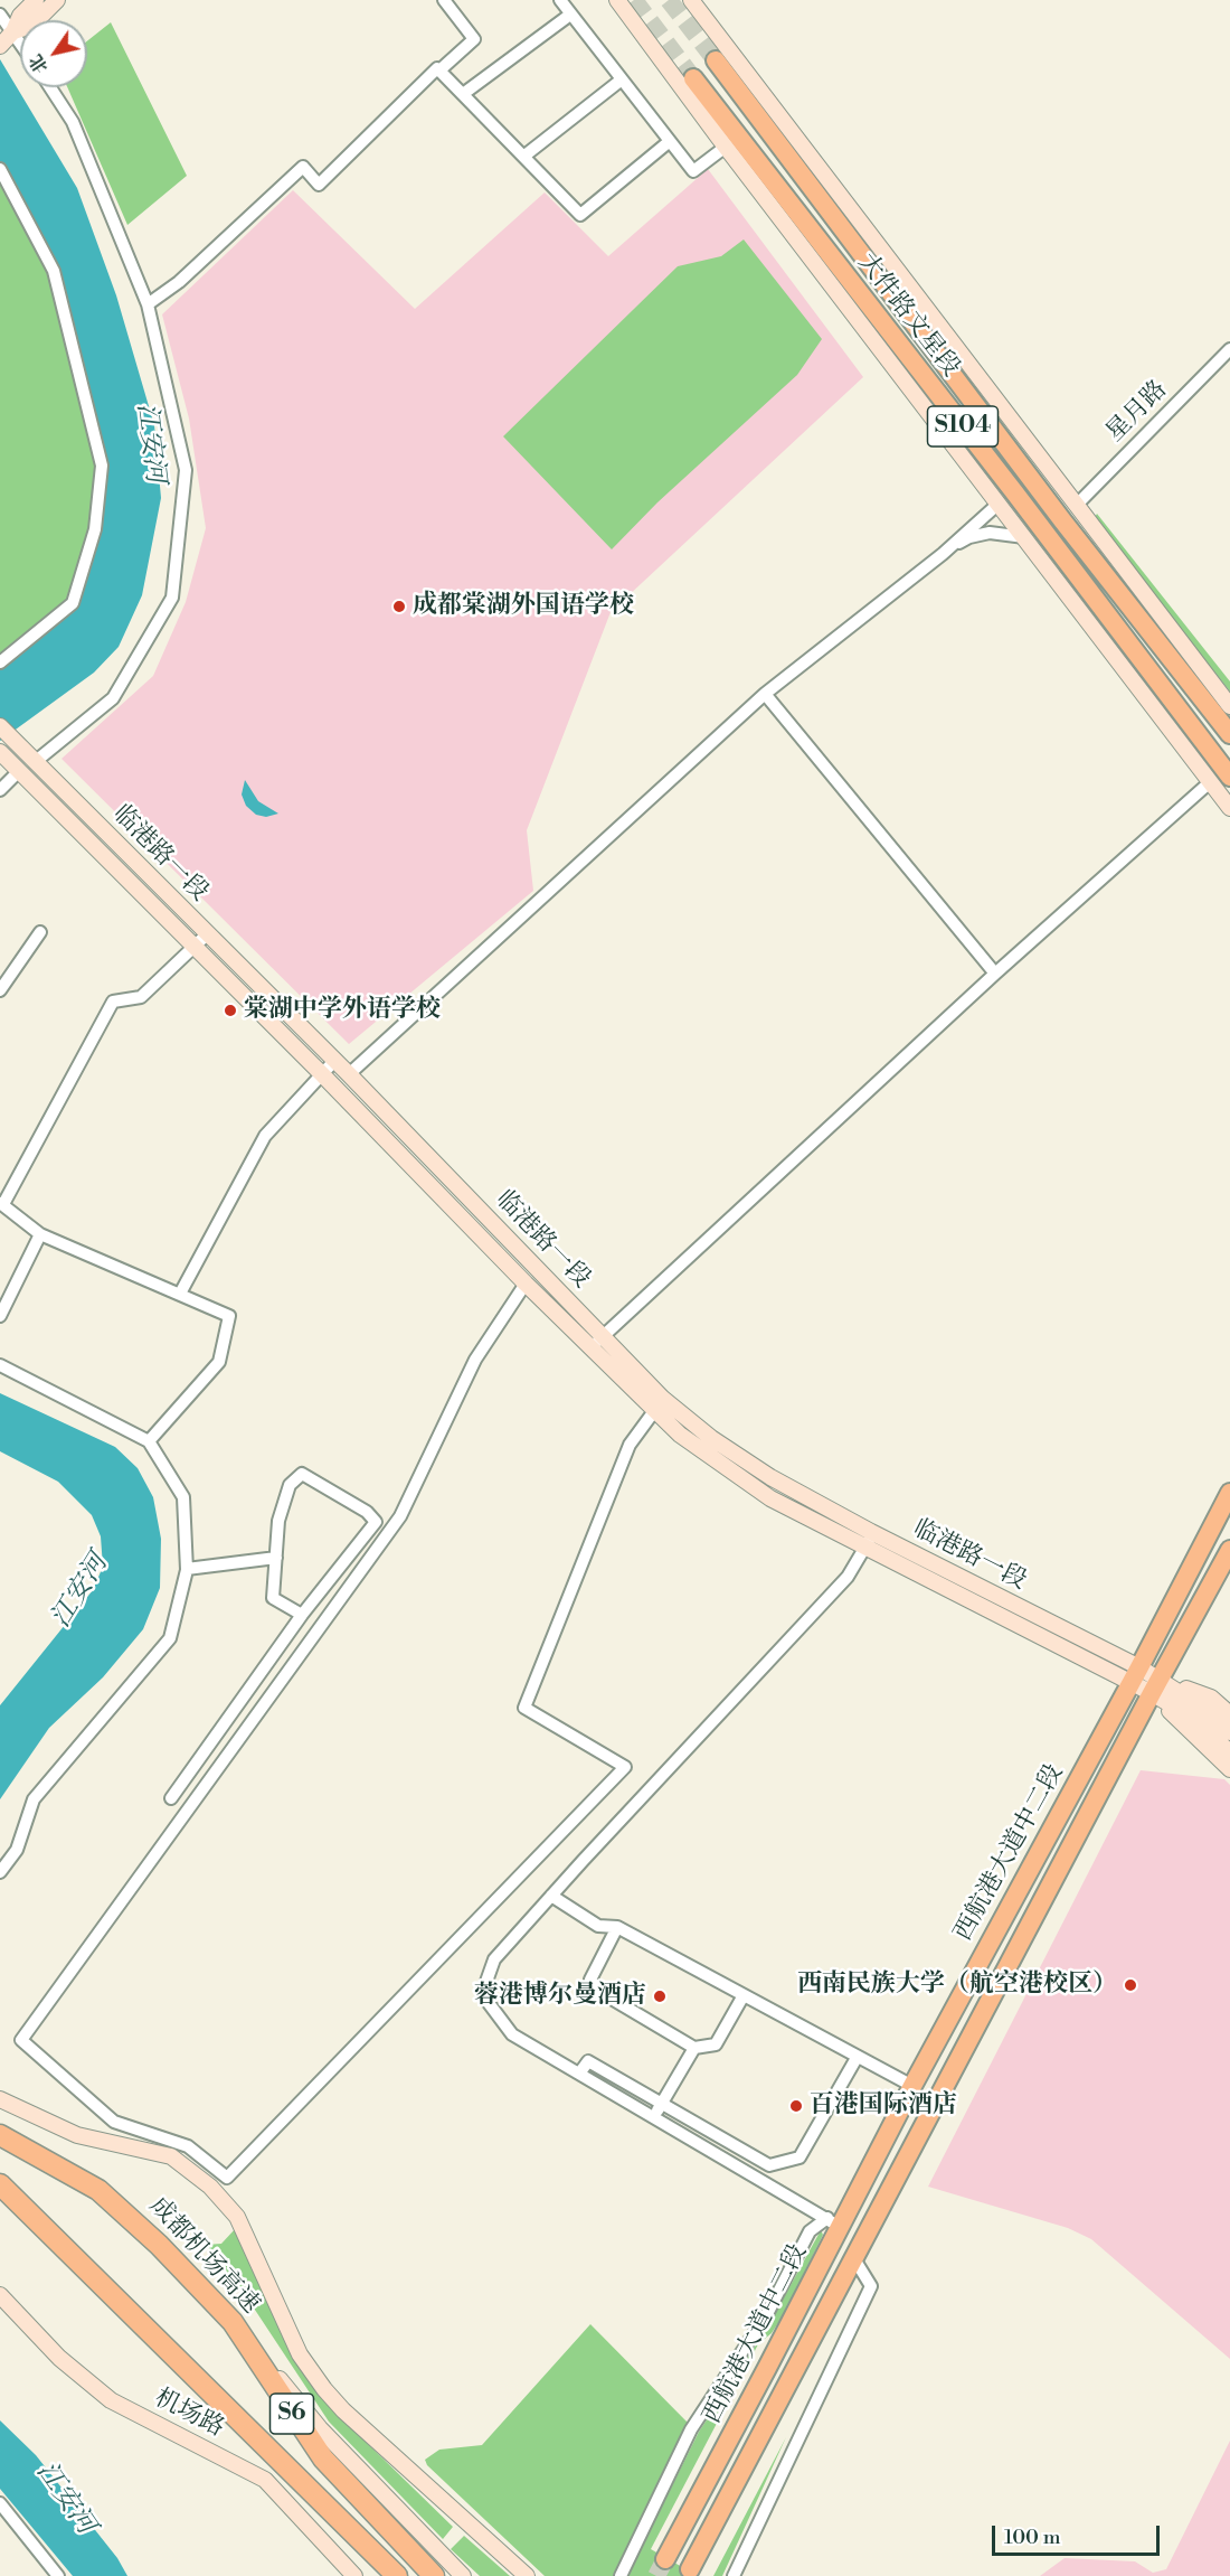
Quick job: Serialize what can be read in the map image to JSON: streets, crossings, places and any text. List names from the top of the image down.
{
  "streets": {
    "highway": ["成都机场高速", "S6"],
    "main road": [
      "大件路文星段",
      "S104",
      "临港路一段",
      "西航港大道中二段",
      "机场路"
    ],
    "street": ["星月路"]
  },
  "crossings": [
    ["临港路一段", "西航港大道中二段"]
  ],
  "water": ["江安河"],
  "places": [
    "成都棠湖外国语学校",
    "棠湖中学外语学校",
    "西南民族大学（航空港校区）",
    "蓉港博尔曼酒店",
    "百港国际酒店"
  ],
  "scale_bar": "100 m",
  "north": "bottom left"
}
